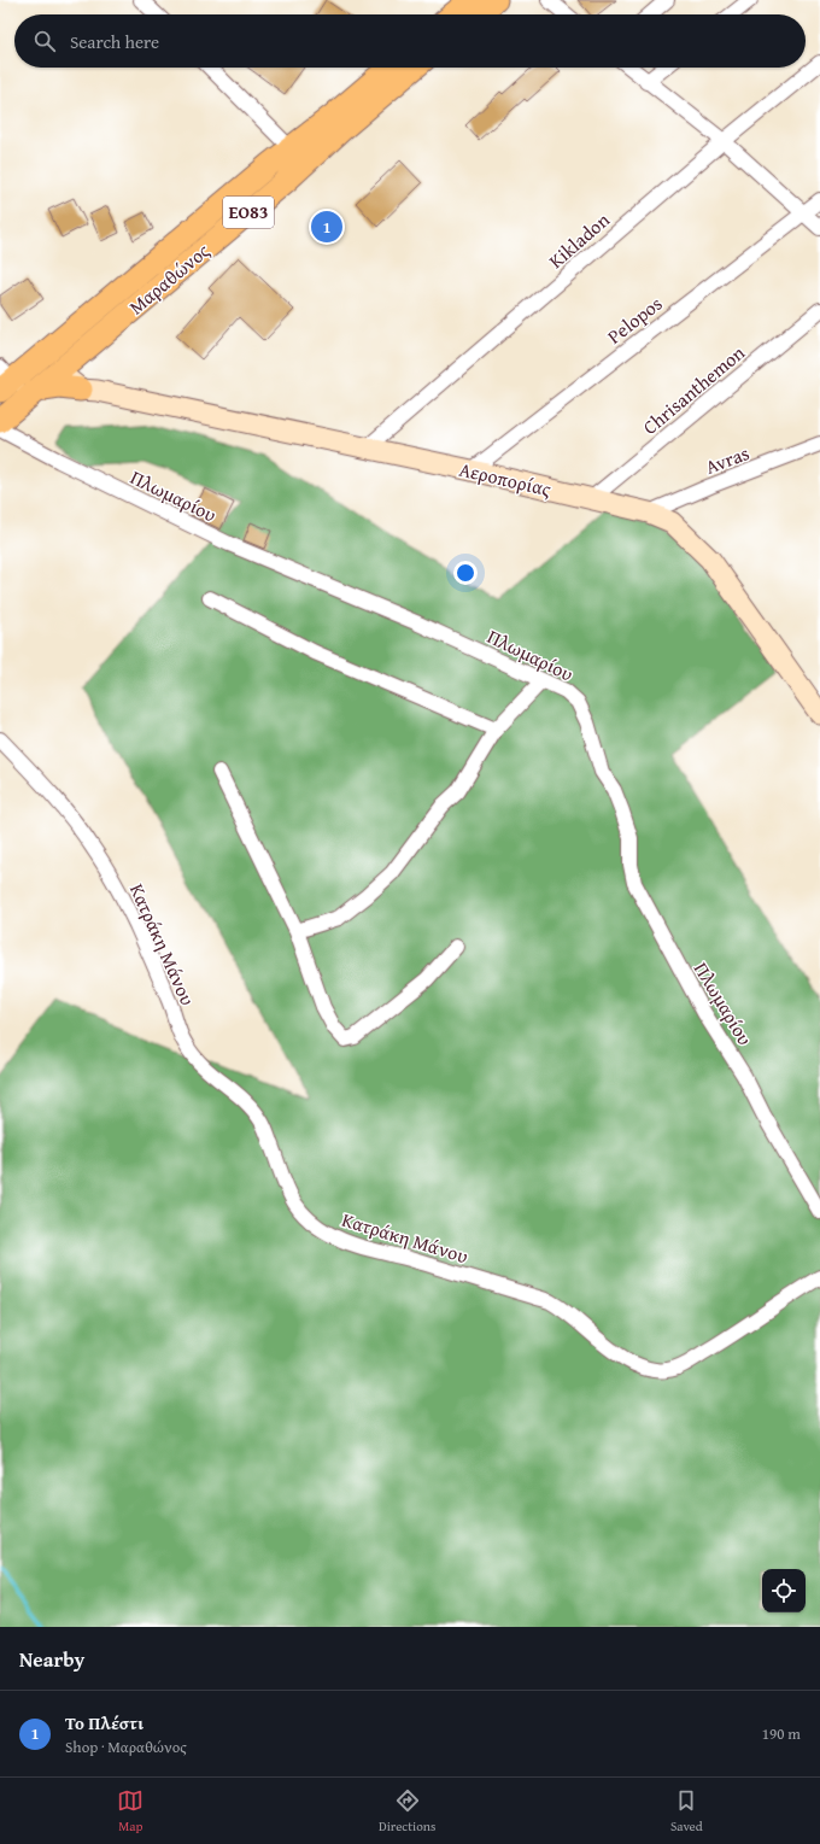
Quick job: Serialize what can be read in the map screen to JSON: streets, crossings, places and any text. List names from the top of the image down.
{
  "streets": {
    "main road": ["ΕΟ83", "Μαραθώνος"],
    "street": [
      "Kikladon",
      "Pelopos",
      "Chrisanthemon",
      "Avras",
      "Αεροπορίας",
      "Πλωμαρίου",
      "Κατράκη Μάνου"
    ]
  },
  "crossings": [
    ["Kikladon", "Αεροπορίας"],
    ["Pelopos", "Αεροπορίας"],
    ["Chrisanthemon", "Αεροπορίας"],
    ["Avras", "Αεροπορίας"]
  ],
  "page": {
    "search": "Search here",
    "pins": "1",
    "heading": "Nearby",
    "list": [
      {
        "mark": "1",
        "name": "Το Πλέστι",
        "note": "Shop · Μαραθώνος",
        "value": "190 m"
      }
    ],
    "nav": ["Map", "Directions", "Saved"]
  }
}
